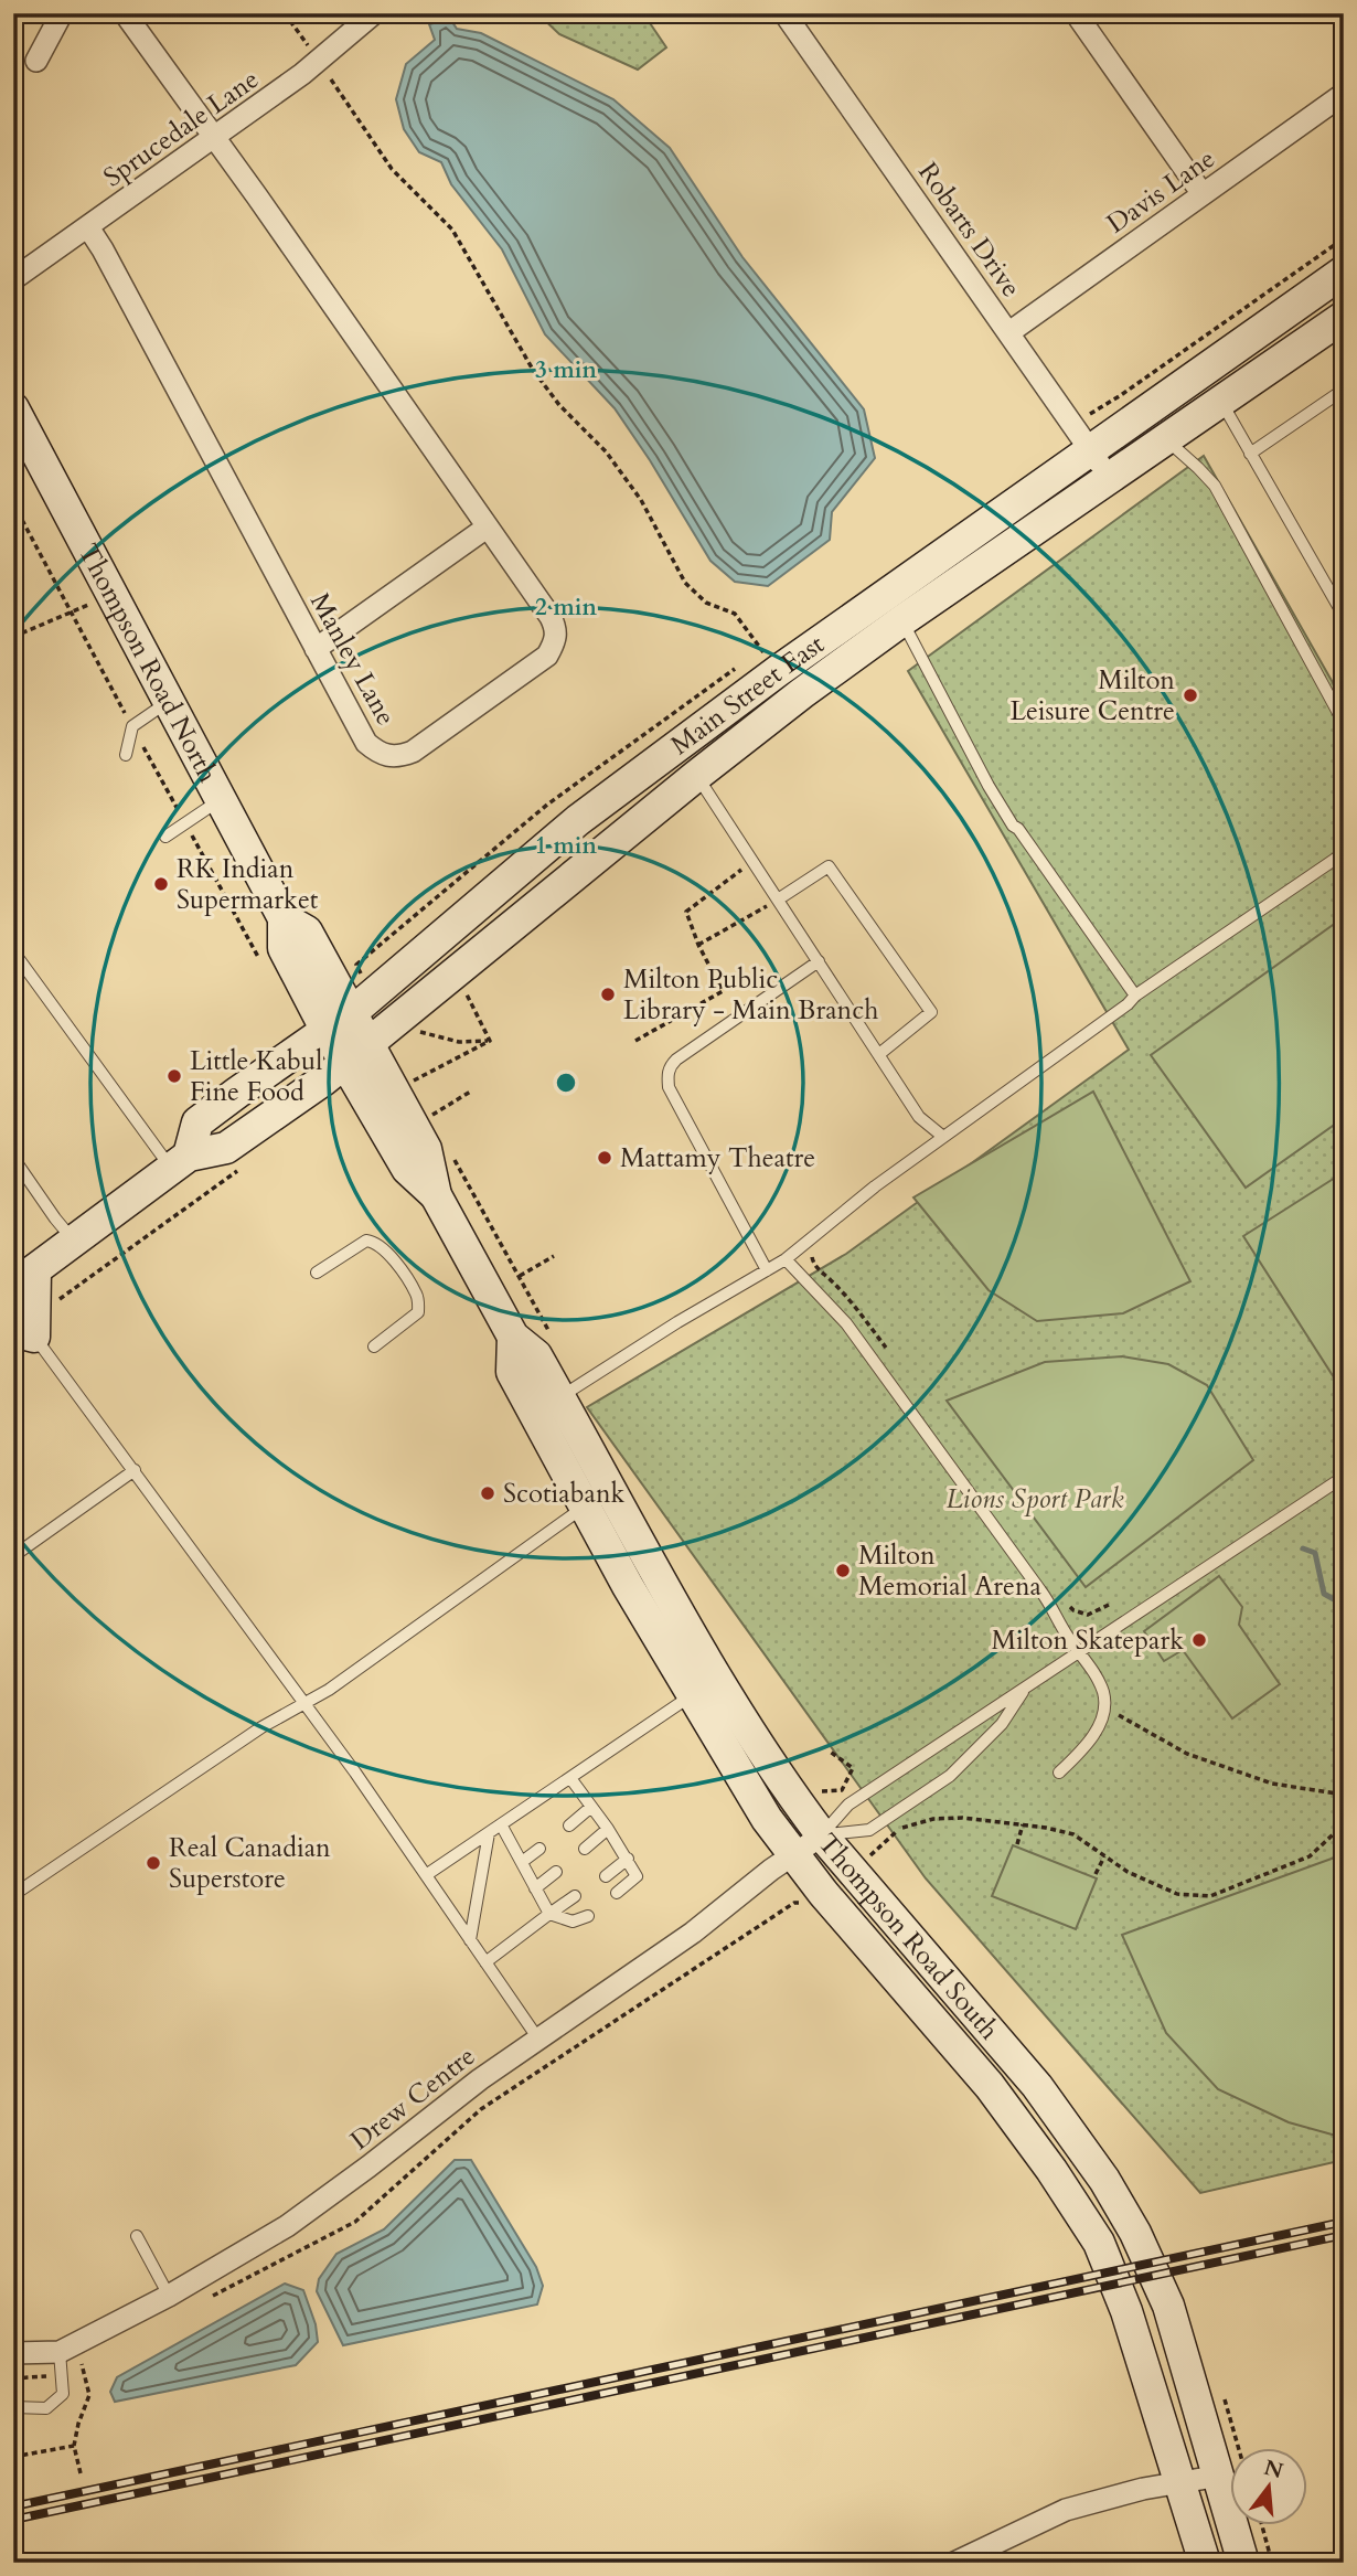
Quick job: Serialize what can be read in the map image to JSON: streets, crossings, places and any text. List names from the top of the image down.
{
  "streets": {
    "main road": ["Thompson Road North", "Main Street East", "Thompson Road South"],
    "street": [
      "Sprucedale Lane",
      "Davis Lane",
      "Robarts Drive",
      "Manley Lane",
      "Drew Centre"
    ]
  },
  "crossings": [
    ["Sprucedale Lane", "Manley Lane"],
    ["Davis Lane", "Robarts Drive"],
    ["Robarts Drive", "Main Street East"],
    ["Thompson Road North", "Main Street East"],
    ["Thompson Road North", "Thompson Road South"],
    ["Main Street East", "Thompson Road South"],
    ["Thompson Road South", "Drew Centre"]
  ],
  "parks": ["Lions Sport Park"],
  "places": [
    "Milton Leisure Centre",
    "RK Indian Supermarket",
    "Milton Public Library - Main Branch",
    "Little Kabul Fine Food",
    "Mattamy Theatre",
    "Scotiabank",
    "Milton Memorial Arena",
    "Milton Skatepark",
    "Real Canadian Superstore"
  ],
  "north": "top",
  "rings": ["3 min", "2 min", "1 min"]
}
